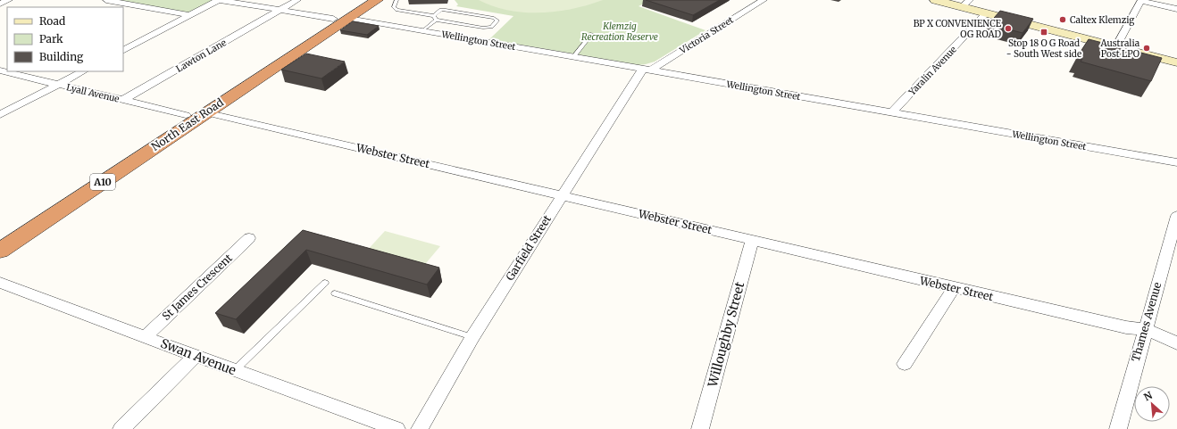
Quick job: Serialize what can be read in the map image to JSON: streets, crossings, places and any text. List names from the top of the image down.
{
  "streets": {
    "highway": ["North East Road", "A10"],
    "street": [
      "Victoria Street",
      "Wellington Street",
      "Lawton Lane",
      "Yaralin Avenue",
      "Lyall Avenue",
      "Webster Street",
      "Garfield Street",
      "St James Crescent",
      "Thames Avenue",
      "Willoughby Street",
      "Swan Avenue"
    ]
  },
  "crossings": [
    ["Victoria Street", "Wellington Street"],
    ["Victoria Street", "Garfield Street"],
    ["Wellington Street", "Yaralin Avenue"],
    ["Wellington Street", "North East Road"],
    ["Wellington Street", "Garfield Street"],
    ["Lawton Lane", "Lyall Avenue"],
    ["Lyall Avenue", "North East Road"],
    ["North East Road", "Webster Street"],
    ["Webster Street", "Garfield Street"],
    ["Webster Street", "Thames Avenue"],
    ["Webster Street", "Willoughby Street"],
    ["St James Crescent", "Swan Avenue"]
  ],
  "parks": ["Klemzig Recreation Reserve"],
  "places": {
    "other": ["Caltex Klemzig", "BP X CONVENIENCE OG ROAD", "Australia Post LPO"],
    "transit": ["Stop 18 O G Road - South West side"]
  },
  "legend": ["Road", "Park", "Building"],
  "north": "top left"
}
